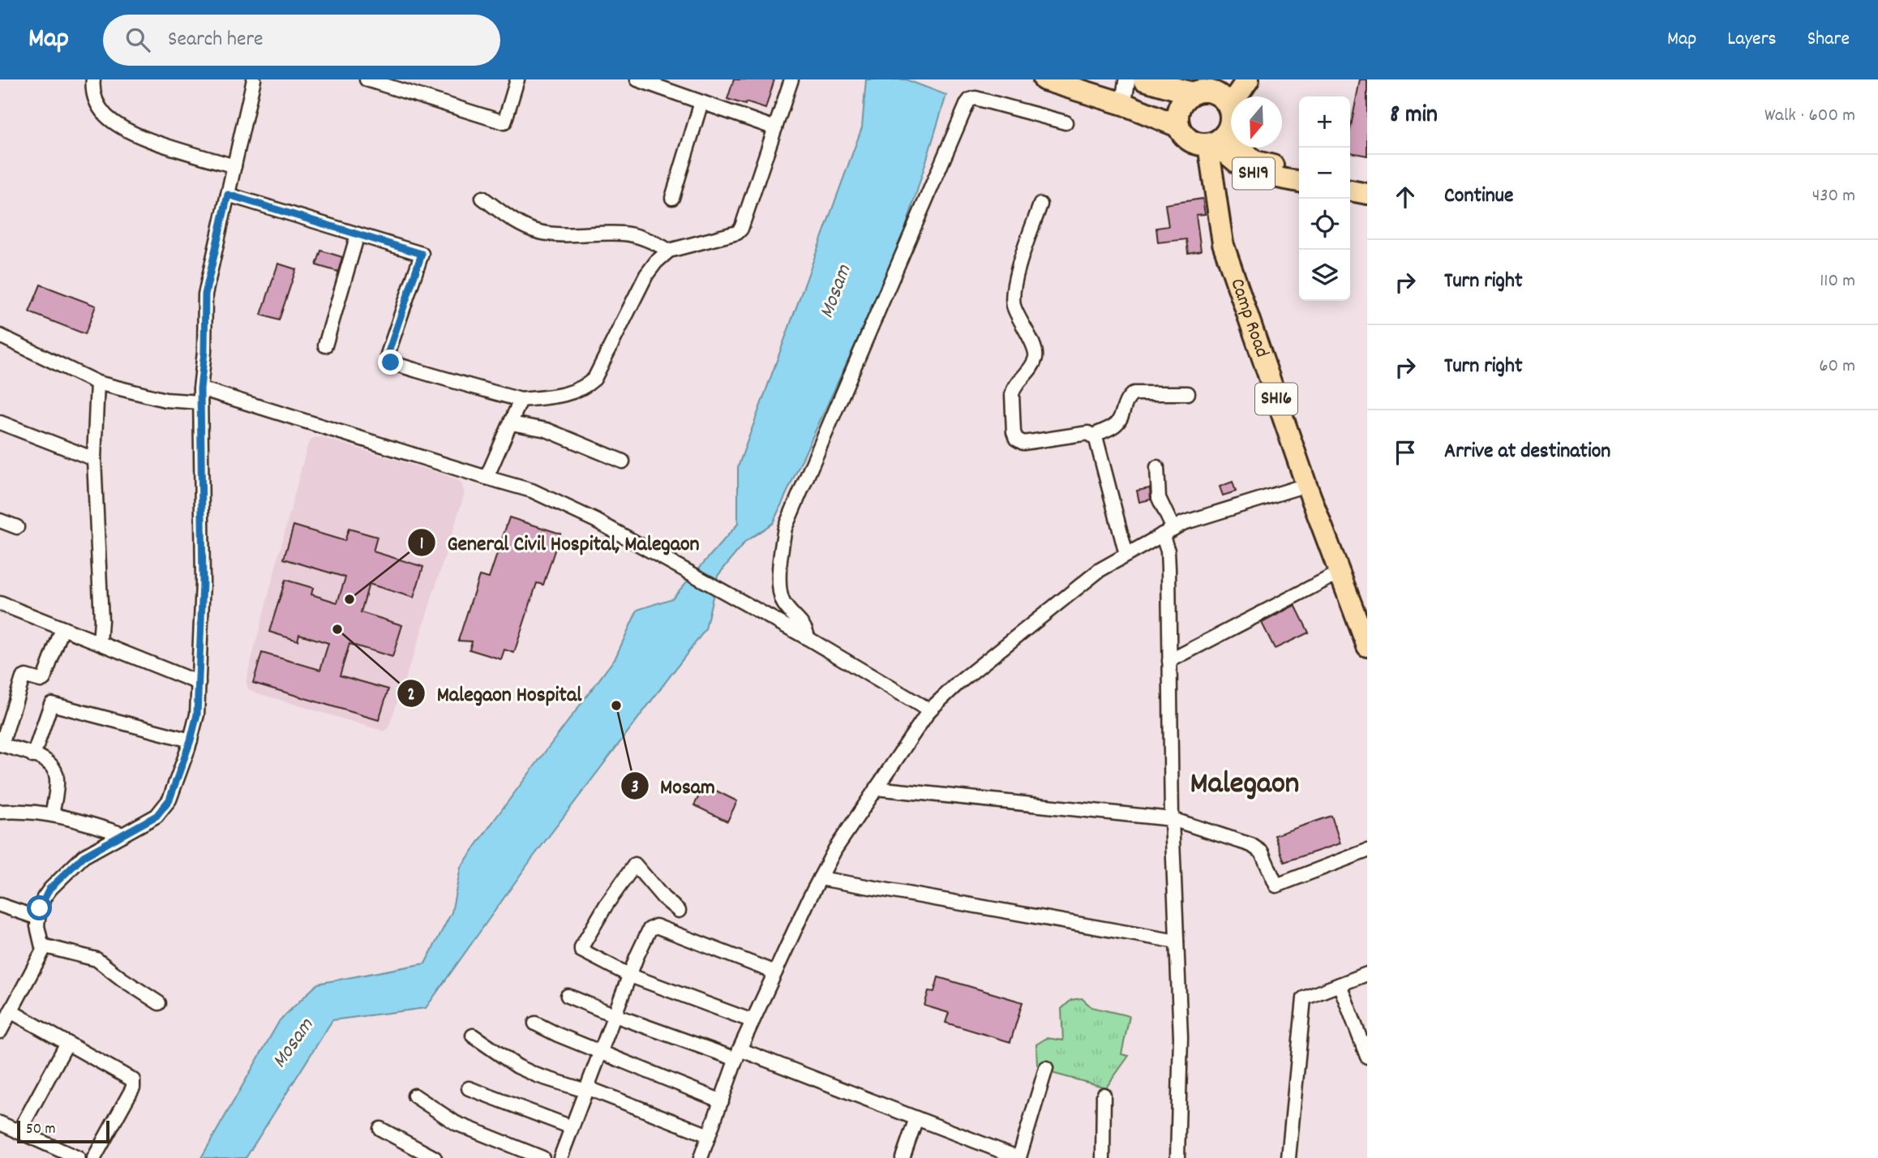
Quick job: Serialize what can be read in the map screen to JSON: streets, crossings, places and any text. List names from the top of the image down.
{
  "streets": {
    "main road": ["SH19", "Camp Road", "SH16"]
  },
  "crossings": [
    ["SH19", "Camp Road"]
  ],
  "districts": ["Malegaon"],
  "water": ["Mosam"],
  "places": ["General Civil Hospital, Malegaon", "Malegaon Hospital", "Mosam"],
  "scale_bar": "50 m",
  "north": "bottom",
  "page": {
    "header": "Map",
    "search": "Search here",
    "nav": ["Map", "Layers", "Share"],
    "heading": ["8 min", "Walk · 600 m"],
    "map_buttons": ["+", "−"],
    "list": [
      ["Continue", "430 m"],
      ["Turn right", "110 m"],
      ["Turn right", "60 m"],
      "Arrive at destination"
    ],
    "scale": "50 m"
  }
}
